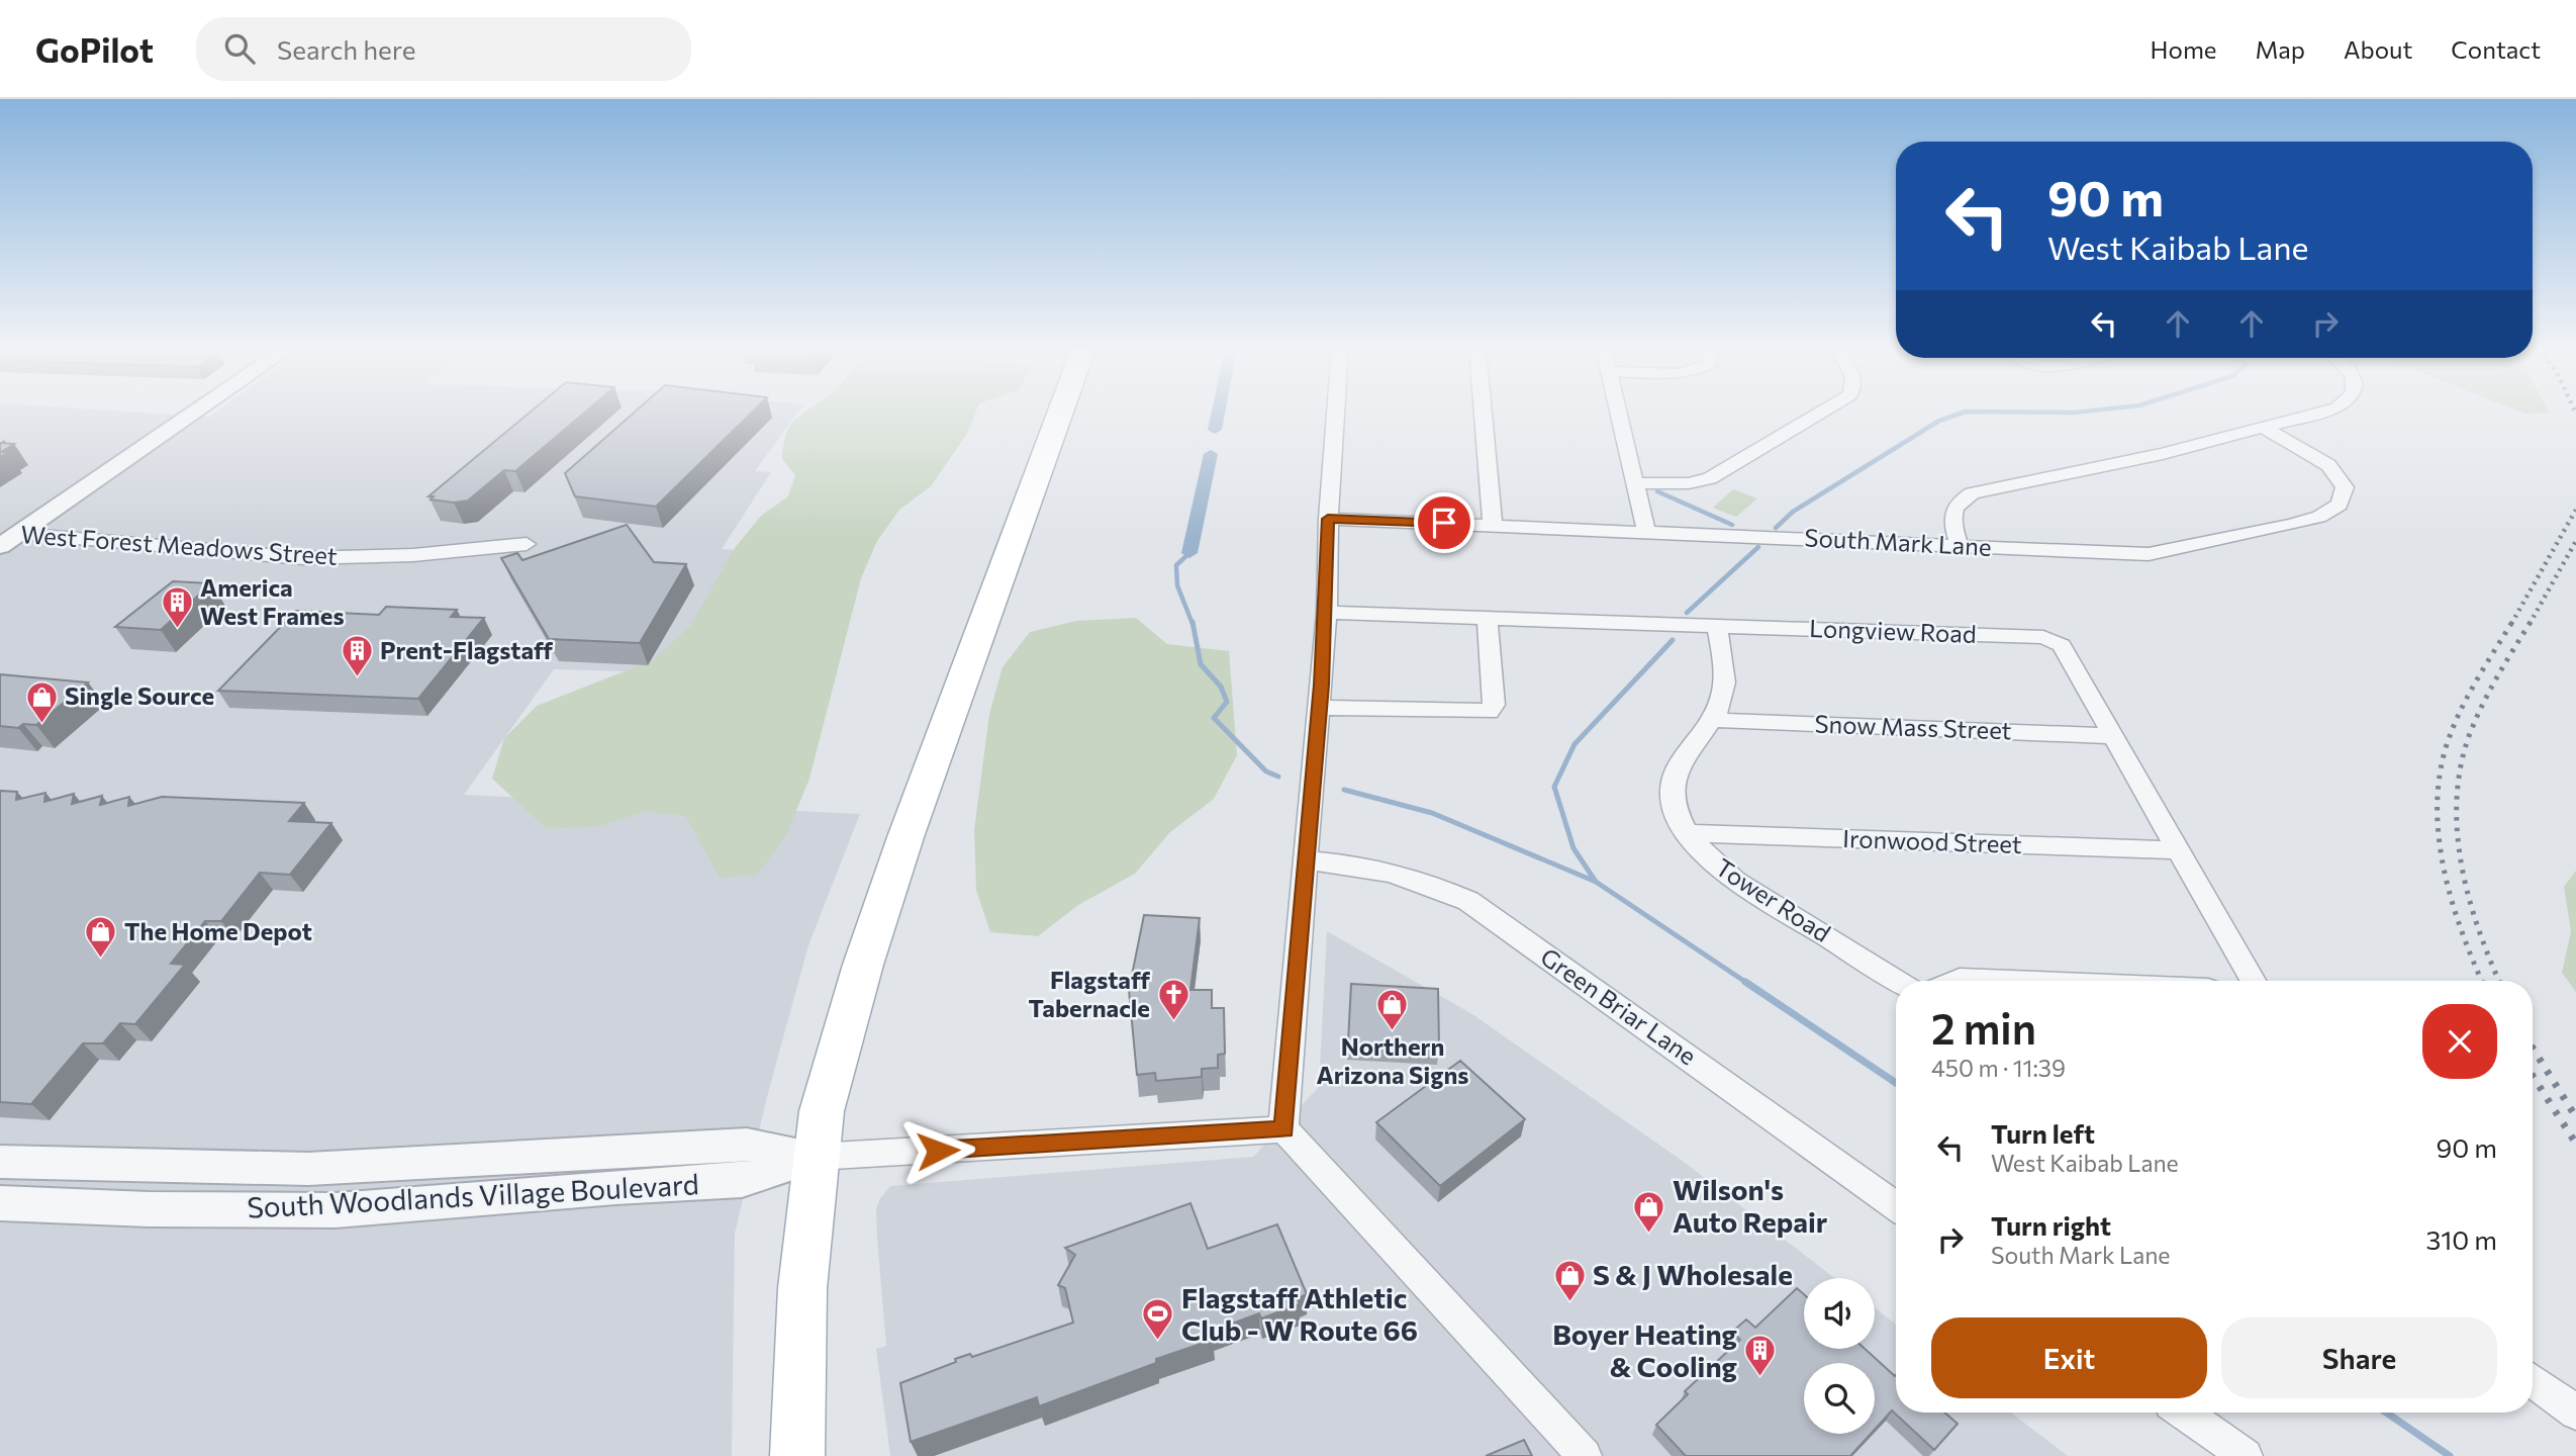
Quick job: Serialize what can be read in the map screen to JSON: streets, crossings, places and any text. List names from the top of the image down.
{
  "streets": {
    "street": [
      "South Mark Lane",
      "West Forest Meadows Street",
      "Longview Road",
      "Snow Mass Street",
      "Ironwood Street",
      "Tower Road",
      "Green Briar Lane",
      "South Woodlands Village Boulevard"
    ]
  },
  "crossings": [
    ["Longview Road", "Snow Mass Street"],
    ["Longview Road", "Ironwood Street"],
    ["Longview Road", "Tower Road"],
    ["Snow Mass Street", "Tower Road"],
    ["Ironwood Street", "Tower Road"]
  ],
  "places": {
    "building": ["America West Frames", "Prent-Flagstaff", "Boyer Heating & Cooling"],
    "shop": [
      "Single Source",
      "The Home Depot",
      "Northern Arizona Signs",
      "Wilson's Auto Repair",
      "S & J Wholesale"
    ],
    "church": ["Flagstaff Tabernacle"],
    "sports": ["Flagstaff Athletic Club - W Route 66"]
  },
  "page": {
    "header": "GoPilot",
    "search": "Search here",
    "nav": [
      "Home",
      "Map",
      "About",
      "Contact"
    ],
    "turn": ["90 m", "West Kaibab Lane"],
    "heading": ["2 min", "450 m · 11:39"],
    "list": [
      {
        "name": "Turn left",
        "note": "West Kaibab Lane",
        "value": "90 m"
      },
      {
        "name": "Turn right",
        "note": "South Mark Lane",
        "value": "310 m"
      }
    ],
    "buttons": ["Exit", "Share"]
  }
}
